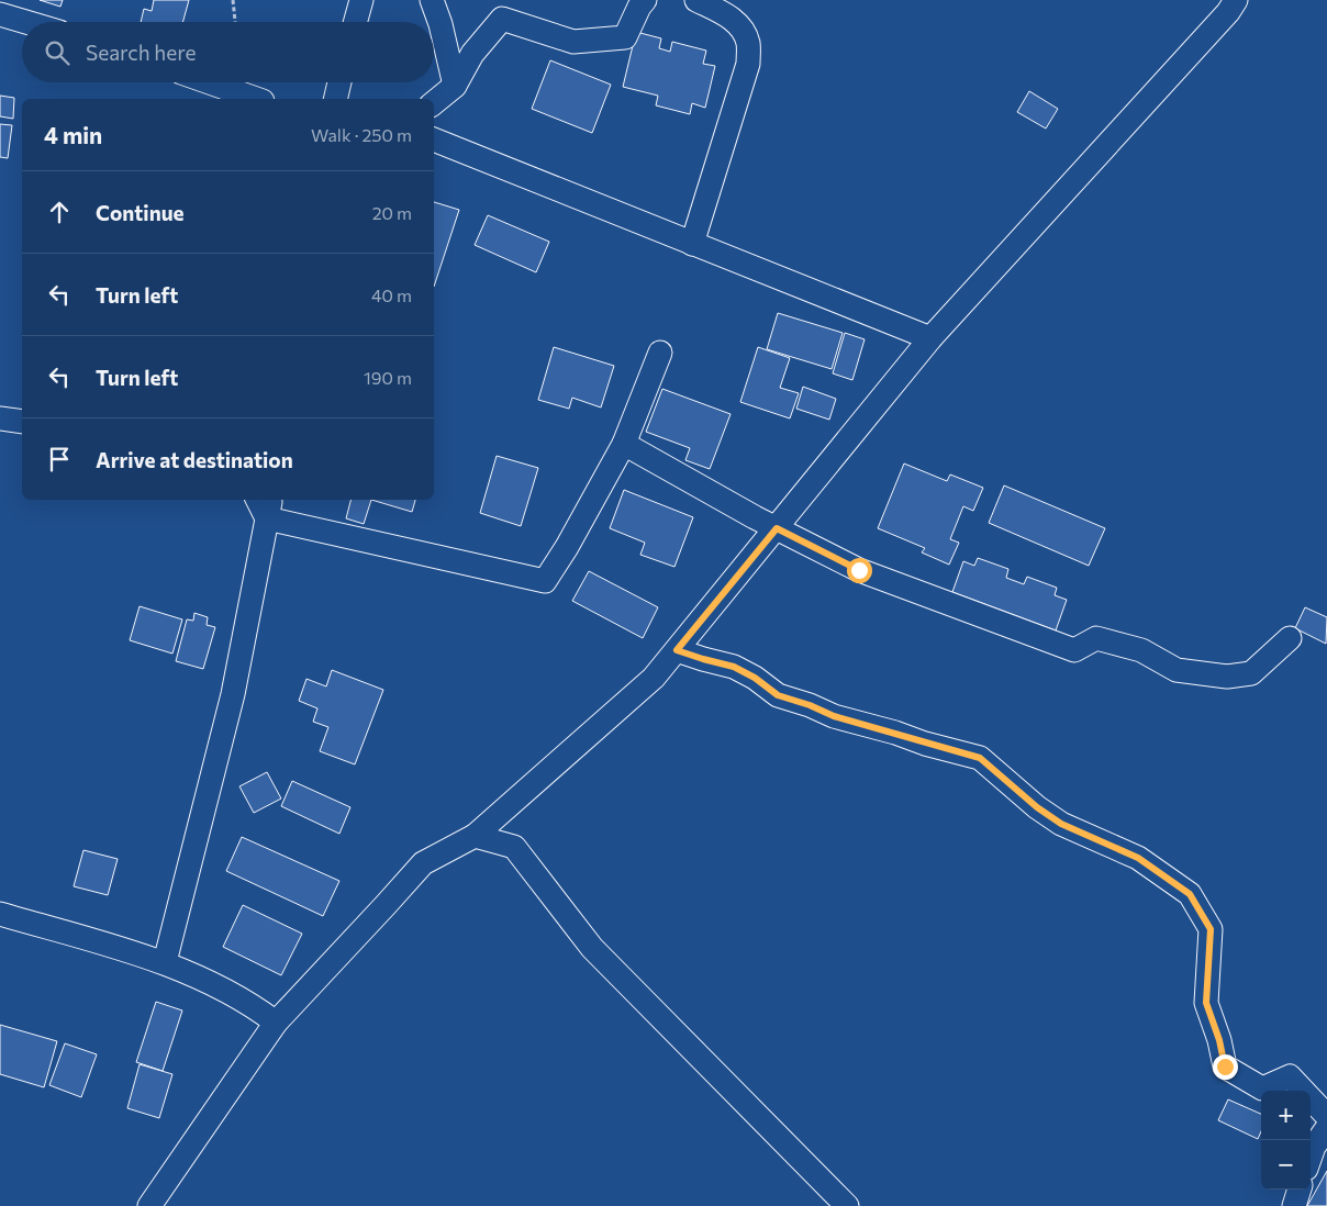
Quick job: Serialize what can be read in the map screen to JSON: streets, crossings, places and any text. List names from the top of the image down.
{
  "page": {
    "search": "Search here",
    "heading": ["4 min", "Walk · 250 m"],
    "list": [
      ["Continue", "20 m"],
      ["Turn left", "40 m"],
      ["Turn left", "190 m"],
      "Arrive at destination"
    ],
    "map_buttons": ["+", "−"]
  }
}
